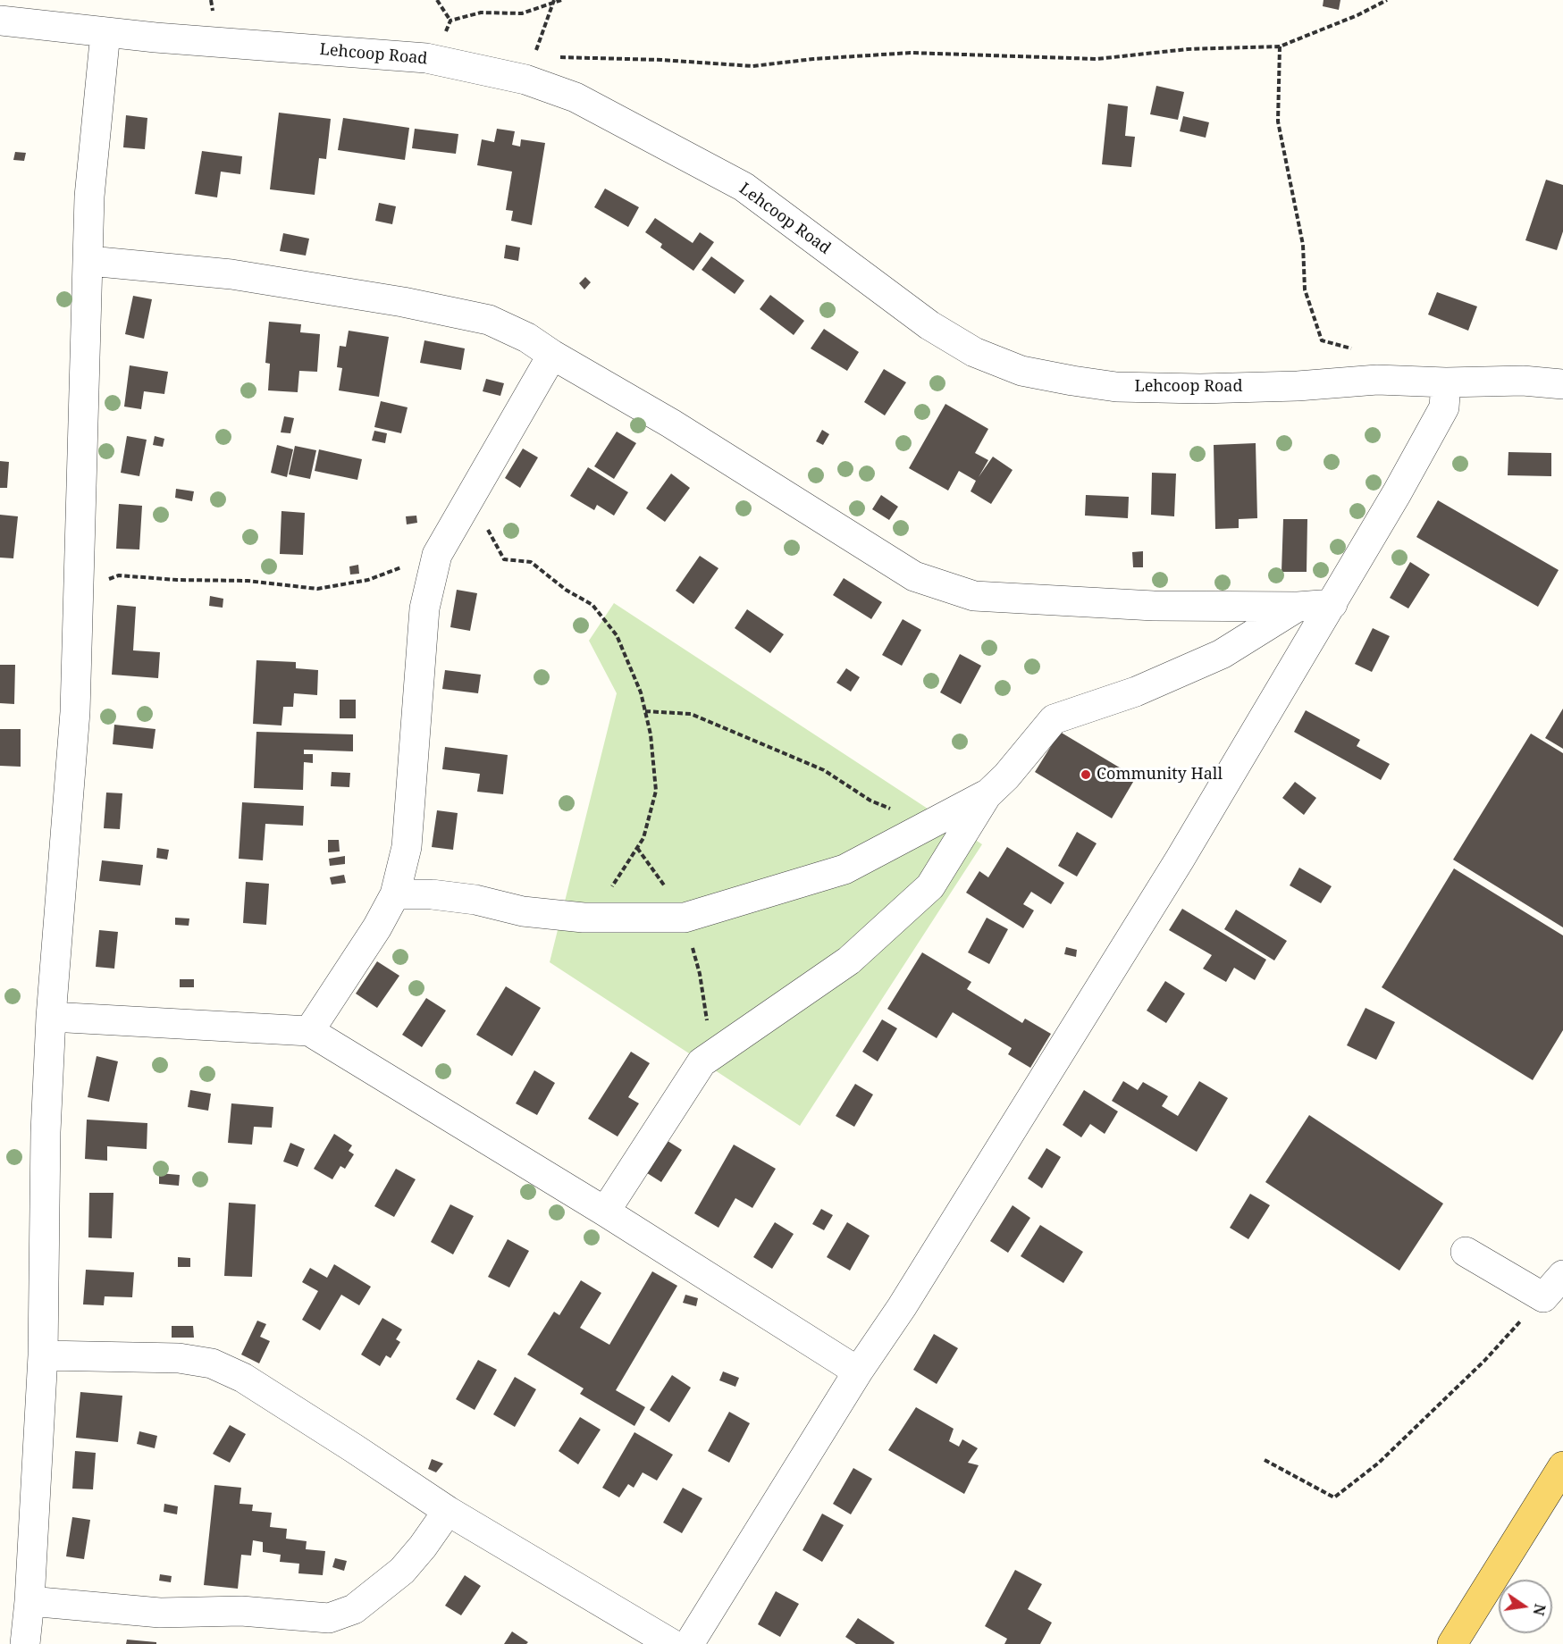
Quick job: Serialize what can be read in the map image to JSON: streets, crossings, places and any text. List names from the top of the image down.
{
  "streets": {
    "street": ["Lehcoop Road"]
  },
  "places": ["Community Hall"],
  "north": "right"
}
